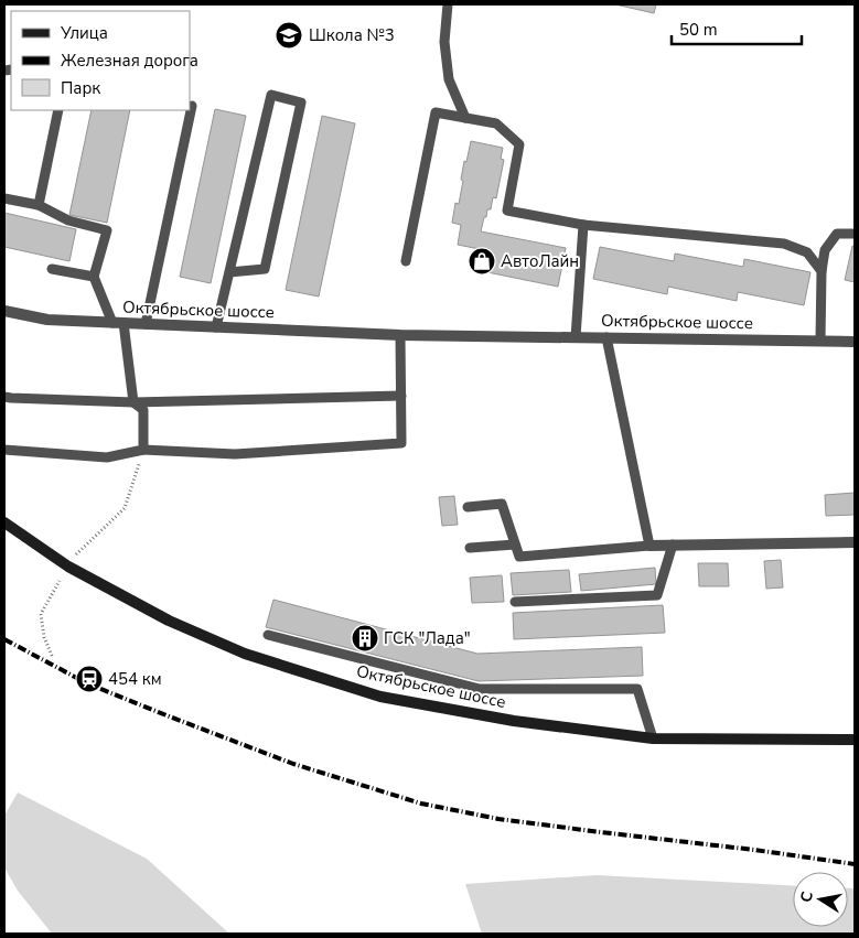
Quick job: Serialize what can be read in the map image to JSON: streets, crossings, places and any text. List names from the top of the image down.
{
  "streets": {
    "main road": ["Октябрьское шоссе"]
  },
  "places": {
    "school or university": ["Школа №3"],
    "shop": ["АвтоЛайн"],
    "building": ["ГСК \"Лада\""],
    "station": ["454 км"]
  },
  "legend": ["Улица", "Железная дорога", "Парк"],
  "scale_bar": "50 m",
  "north": "left"
}
